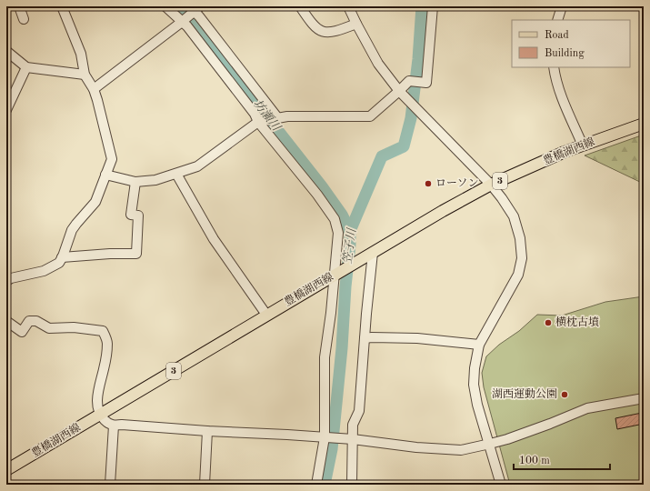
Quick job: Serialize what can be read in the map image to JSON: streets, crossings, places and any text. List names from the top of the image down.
{
  "streets": {
    "main road": ["豊橋湖西線", "3"]
  },
  "water": ["坊瀬川", "笠子川"],
  "places": ["ローソン", "横枕古墳", "湖西運動公園"],
  "legend": ["Road", "Building"],
  "scale_bar": "100 m"
}
